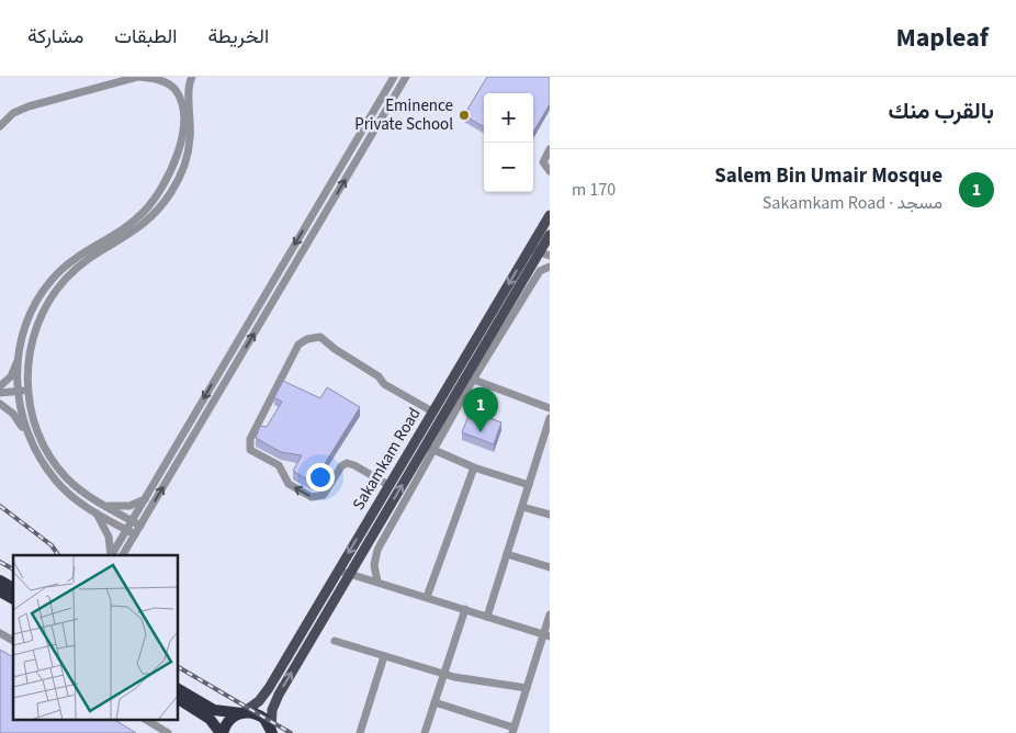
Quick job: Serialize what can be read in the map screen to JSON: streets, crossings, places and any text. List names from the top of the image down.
{
  "streets": {
    "main road": ["Sakamkam Road"]
  },
  "places": ["Eminence Private School"],
  "page": {
    "header": "Mapleaf",
    "nav": ["الخريطة", "الطبقات", "مشاركة"],
    "heading": "بالقرب منك",
    "map_buttons": ["+", "−"],
    "list": [
      {
        "mark": "1",
        "name": "Salem Bin Umair Mosque",
        "note": "مسجد · Sakamkam Road",
        "value": "170 m"
      }
    ],
    "pins": "1"
  }
}
